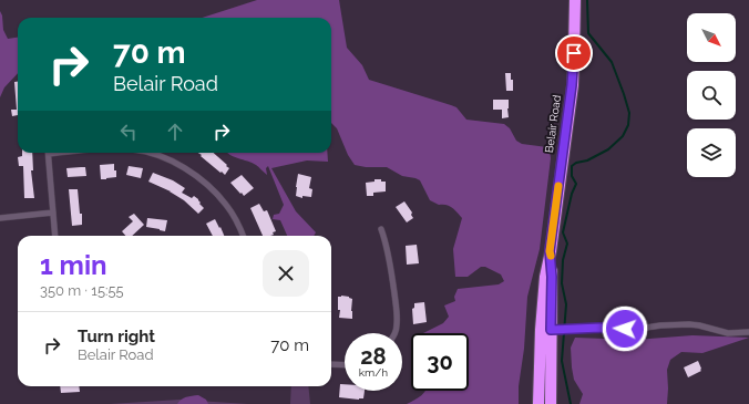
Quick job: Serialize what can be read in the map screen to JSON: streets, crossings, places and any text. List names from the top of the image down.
{
  "streets": {
    "highway": ["Belair Road"]
  },
  "north": "bottom right",
  "page": {
    "turn": ["70 m", "Belair Road"],
    "heading": ["1 min", "350 m · 15:55"],
    "list": [
      {
        "name": "Turn right",
        "note": "Belair Road",
        "value": "70 m"
      }
    ],
    "speed": "28 km/h",
    "limit": "30"
  }
}
